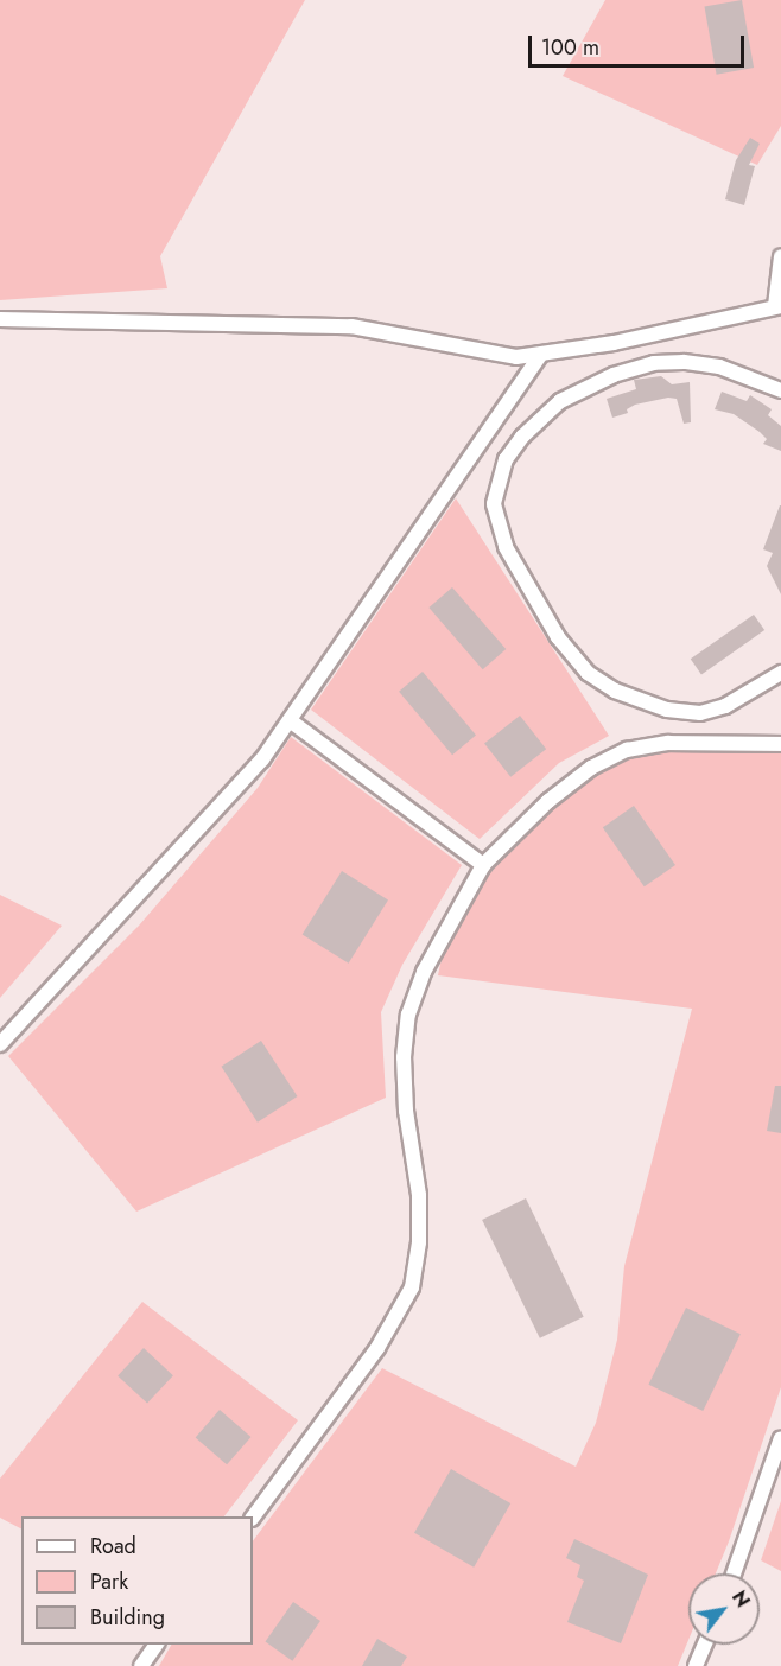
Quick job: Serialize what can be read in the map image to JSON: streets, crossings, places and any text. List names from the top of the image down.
{
  "legend": ["Road", "Park", "Building"],
  "scale_bar": "100 m",
  "north": "top right"
}
